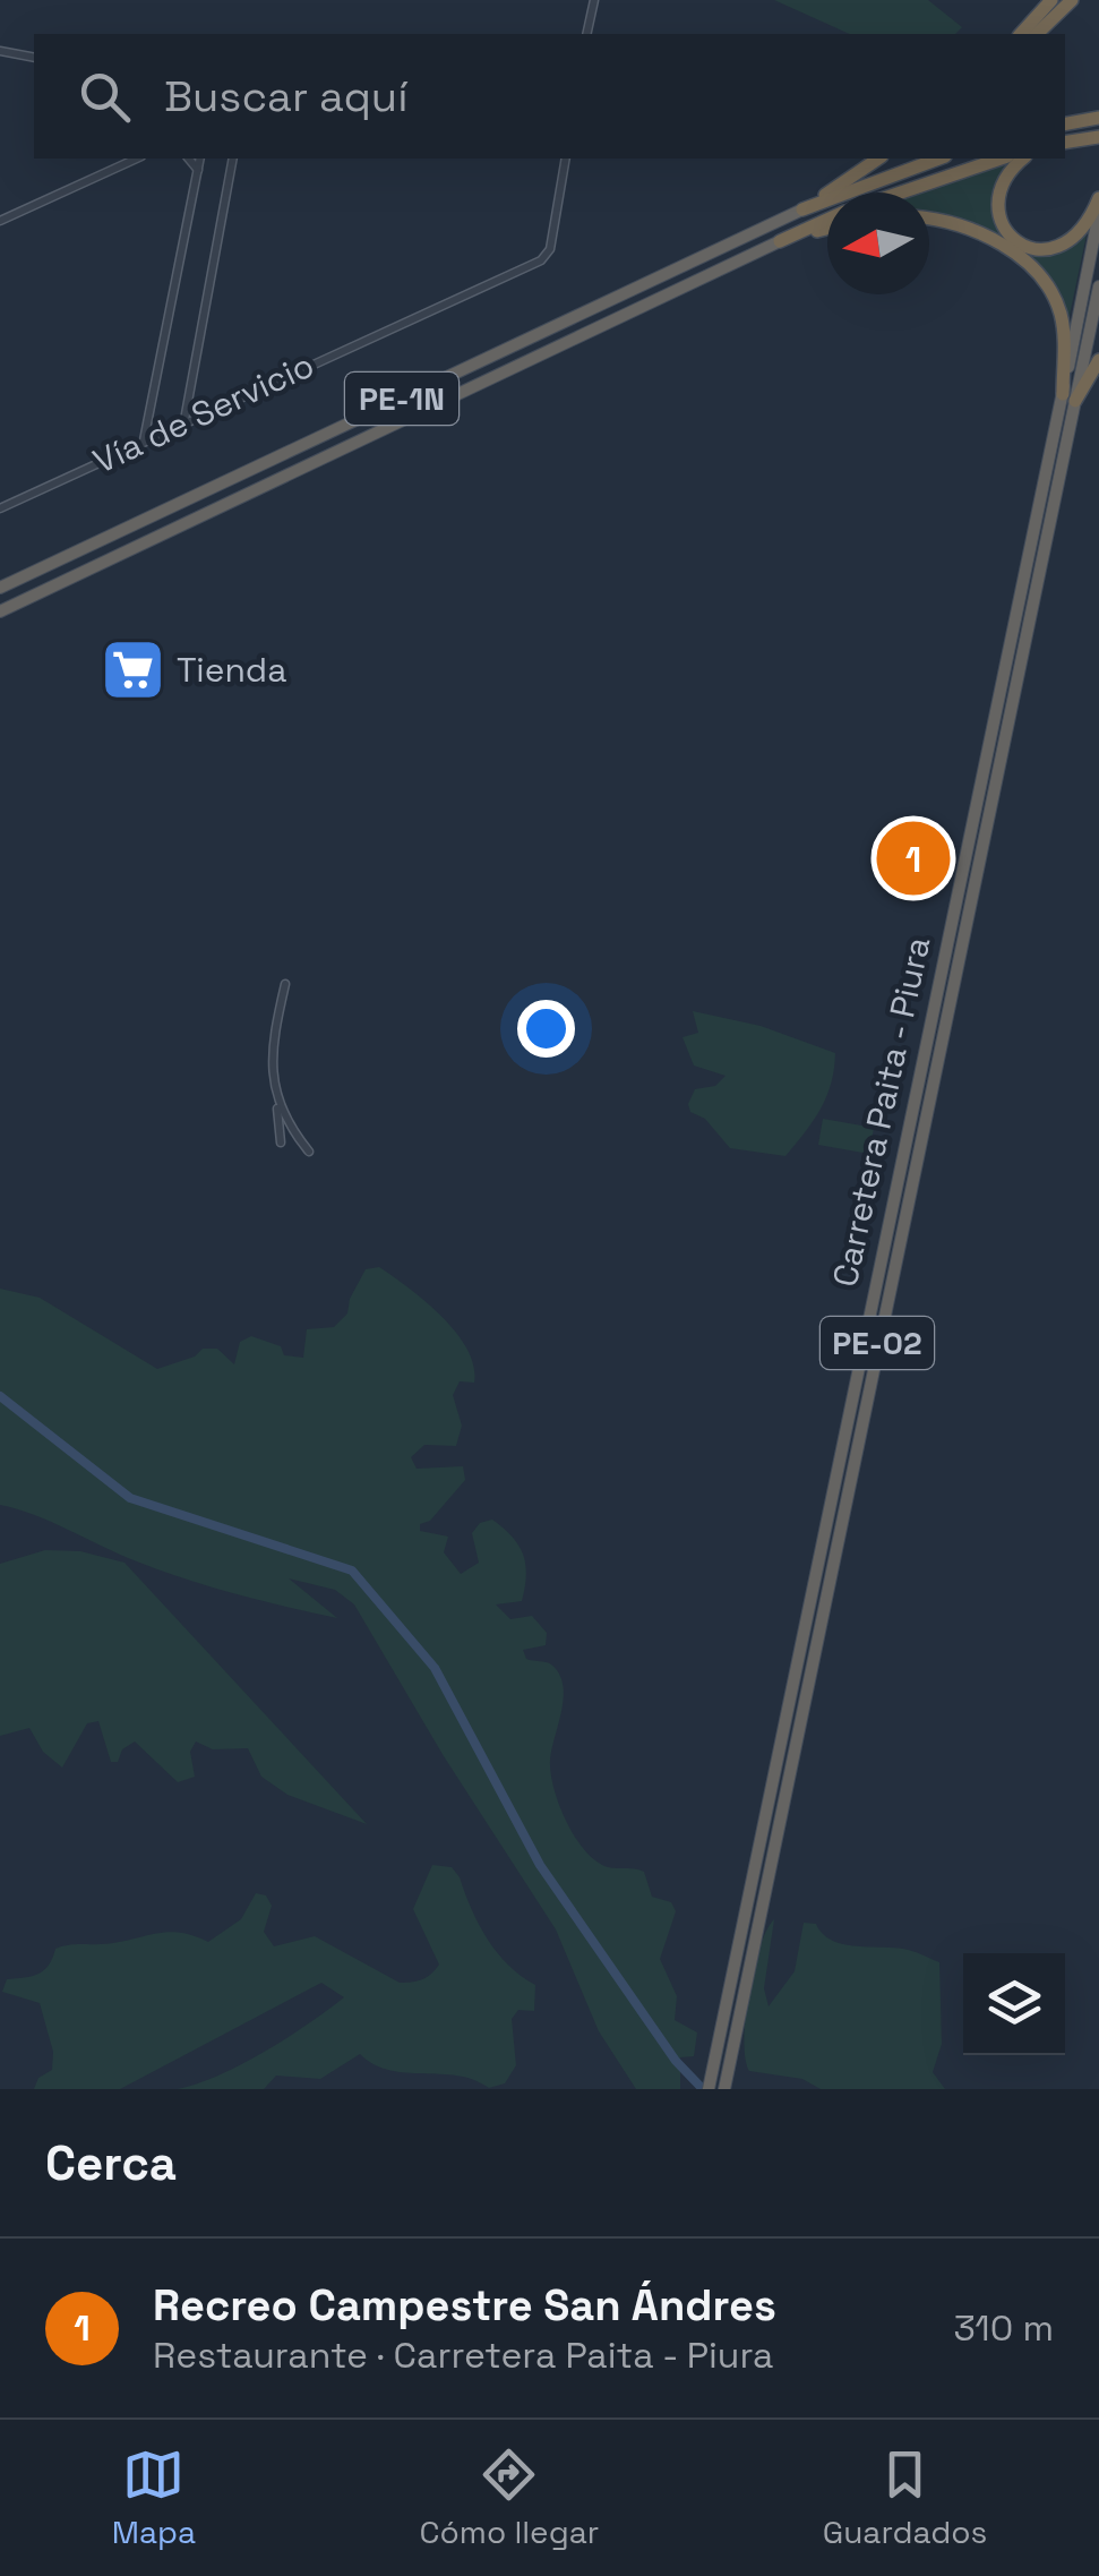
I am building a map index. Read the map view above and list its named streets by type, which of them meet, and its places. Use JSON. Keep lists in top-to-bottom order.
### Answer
{
  "streets": {
    "highway": ["PE-1N", "Carretera Paita - Piura", "PE-02"],
    "street": ["Vía de Servicio"]
  },
  "places": {
    "supermarket": ["Tienda"]
  },
  "north": "left",
  "page": {
    "search": "Buscar aquí",
    "pins": "1",
    "heading": "Cerca",
    "list": [
      {
        "mark": "1",
        "name": "Recreo Campestre San Ándres",
        "note": "Restaurante · Carretera Paita - Piura",
        "value": "310 m"
      }
    ],
    "nav": ["Mapa", "Cómo llegar", "Guardados"]
  }
}
